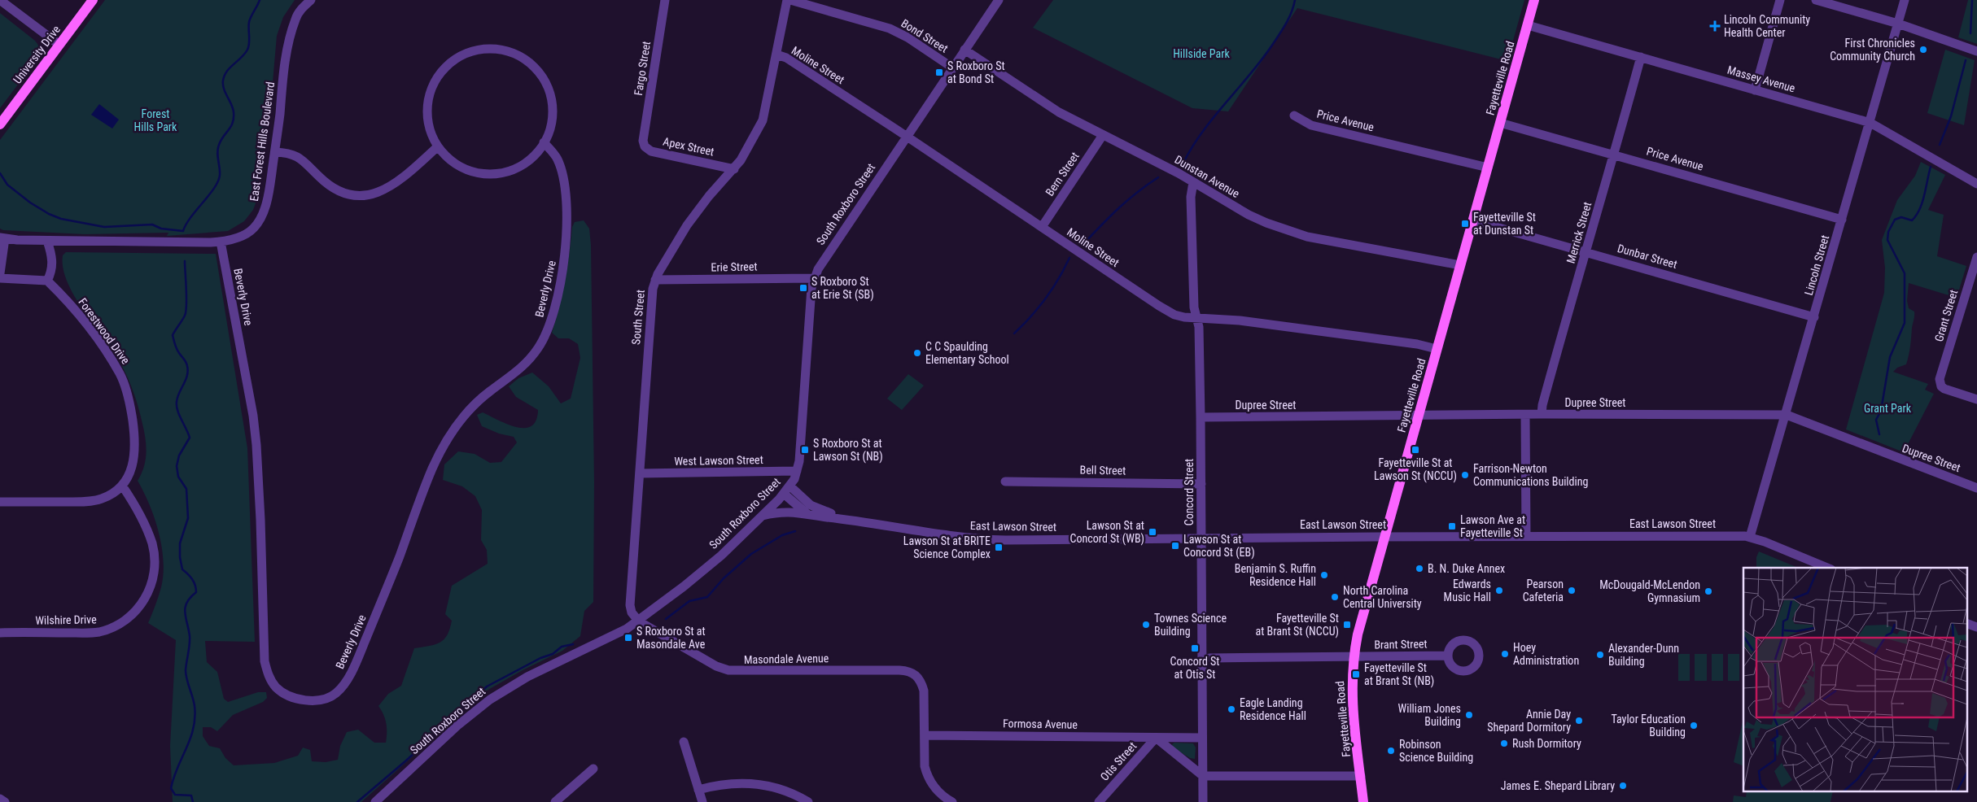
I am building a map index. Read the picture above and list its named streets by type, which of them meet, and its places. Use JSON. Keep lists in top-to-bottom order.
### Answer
{
  "streets": {
    "main road": ["University Drive", "Fayetteville Road"],
    "street": [
      "Bond Street",
      "Moline Street",
      "Fargo Street",
      "Massey Avenue",
      "Price Avenue",
      "East Forest Hills Boulevard",
      "Apex Street",
      "Bern Street",
      "Dunstan Avenue",
      "South Roxboro Street",
      "Merrick Street",
      "Dunbar Street",
      "Lincoln Street",
      "Erie Street",
      "Beverly Drive",
      "Grant Street",
      "South Street",
      "Forestwood Drive",
      "Dupree Street",
      "West Lawson Street",
      "Bell Street",
      "Concord Street",
      "East Lawson Street",
      "Wilshire Drive",
      "Brant Street",
      "Masondale Avenue",
      "Formosa Avenue",
      "Otis Street"
    ]
  },
  "crossings": [
    ["Bond Street", "South Roxboro Street"],
    ["Moline Street", "Fayetteville Road"],
    ["Moline Street", "Bern Street"],
    ["Moline Street", "South Roxboro Street"],
    ["Moline Street", "South Street"],
    ["Moline Street", "Concord Street"],
    ["Fargo Street", "Apex Street"],
    ["Fayetteville Road", "Massey Avenue"],
    ["Fayetteville Road", "Price Avenue"],
    ["Fayetteville Road", "Dunstan Avenue"],
    ["Fayetteville Road", "Dunbar Street"],
    ["Fayetteville Road", "Dupree Street"],
    ["Fayetteville Road", "East Lawson Street"],
    ["Fayetteville Road", "Brant Street"],
    ["Massey Avenue", "Merrick Street"],
    ["Massey Avenue", "Lincoln Street"],
    ["Price Avenue", "Merrick Street"],
    ["Price Avenue", "Lincoln Street"],
    ["East Forest Hills Boulevard", "Beverly Drive"],
    ["Apex Street", "South Street"],
    ["Bern Street", "Dunstan Avenue"],
    ["Dunstan Avenue", "South Roxboro Street"],
    ["Dunstan Avenue", "Concord Street"],
    ["South Roxboro Street", "Erie Street"],
    ["South Roxboro Street", "South Street"],
    ["South Roxboro Street", "West Lawson Street"],
    ["South Roxboro Street", "East Lawson Street"],
    ["South Roxboro Street", "Masondale Avenue"],
    ["Merrick Street", "Dunbar Street"],
    ["Merrick Street", "Dupree Street"],
    ["Dunbar Street", "Lincoln Street"],
    ["Lincoln Street", "Dupree Street"],
    ["Lincoln Street", "East Lawson Street"],
    ["Erie Street", "South Street"],
    ["South Street", "West Lawson Street"],
    ["South Street", "Masondale Avenue"],
    ["Forestwood Drive", "Wilshire Drive"],
    ["Dupree Street", "Concord Street"],
    ["Bell Street", "Concord Street"],
    ["Concord Street", "East Lawson Street"],
    ["Concord Street", "Formosa Avenue"],
    ["Masondale Avenue", "Formosa Avenue"],
    ["Formosa Avenue", "Otis Street"]
  ],
  "parks": ["Hillside Park", "Forest Hills Park", "Grant Park"],
  "places": {
    "health": ["Lincoln Community Health Center"],
    "other": [
      "First Chronicles Community Church",
      "C C Spaulding Elementary School",
      "Farrison-Newton Communications Building",
      "B. N. Duke Annex",
      "Benjamin S. Ruffin Residence Hall",
      "Edwards Music Hall",
      "Pearson Cafeteria",
      "McDougald-McLendon Gymnasium",
      "North Carolina Central University",
      "Townes Science Building",
      "Hoey Administration",
      "Alexander-Dunn Building",
      "Eagle Landing Residence Hall",
      "William Jones Building",
      "Annie Day Shepard Dormitory",
      "Taylor Education Building",
      "Rush Dormitory",
      "Robinson Science Building",
      "James E. Shepard Library"
    ],
    "transit": [
      "S Roxboro St at Bond St",
      "Fayetteville St at Dunstan St",
      "S Roxboro St at Erie St (SB)",
      "S Roxboro St at Lawson St (NB)",
      "Fayetteville St at Lawson St (NCCU)",
      "Lawson Ave at Fayetteville St",
      "Lawson St at Concord St (WB)",
      "Lawson St at Concord St (EB)",
      "Lawson St at BRITE Science Complex",
      "Fayetteville St at Brant St (NCCU)",
      "S Roxboro St at Masondale Ave",
      "Concord St at Otis St",
      "Fayetteville St at Brant St (NB)"
    ]
  }
}
